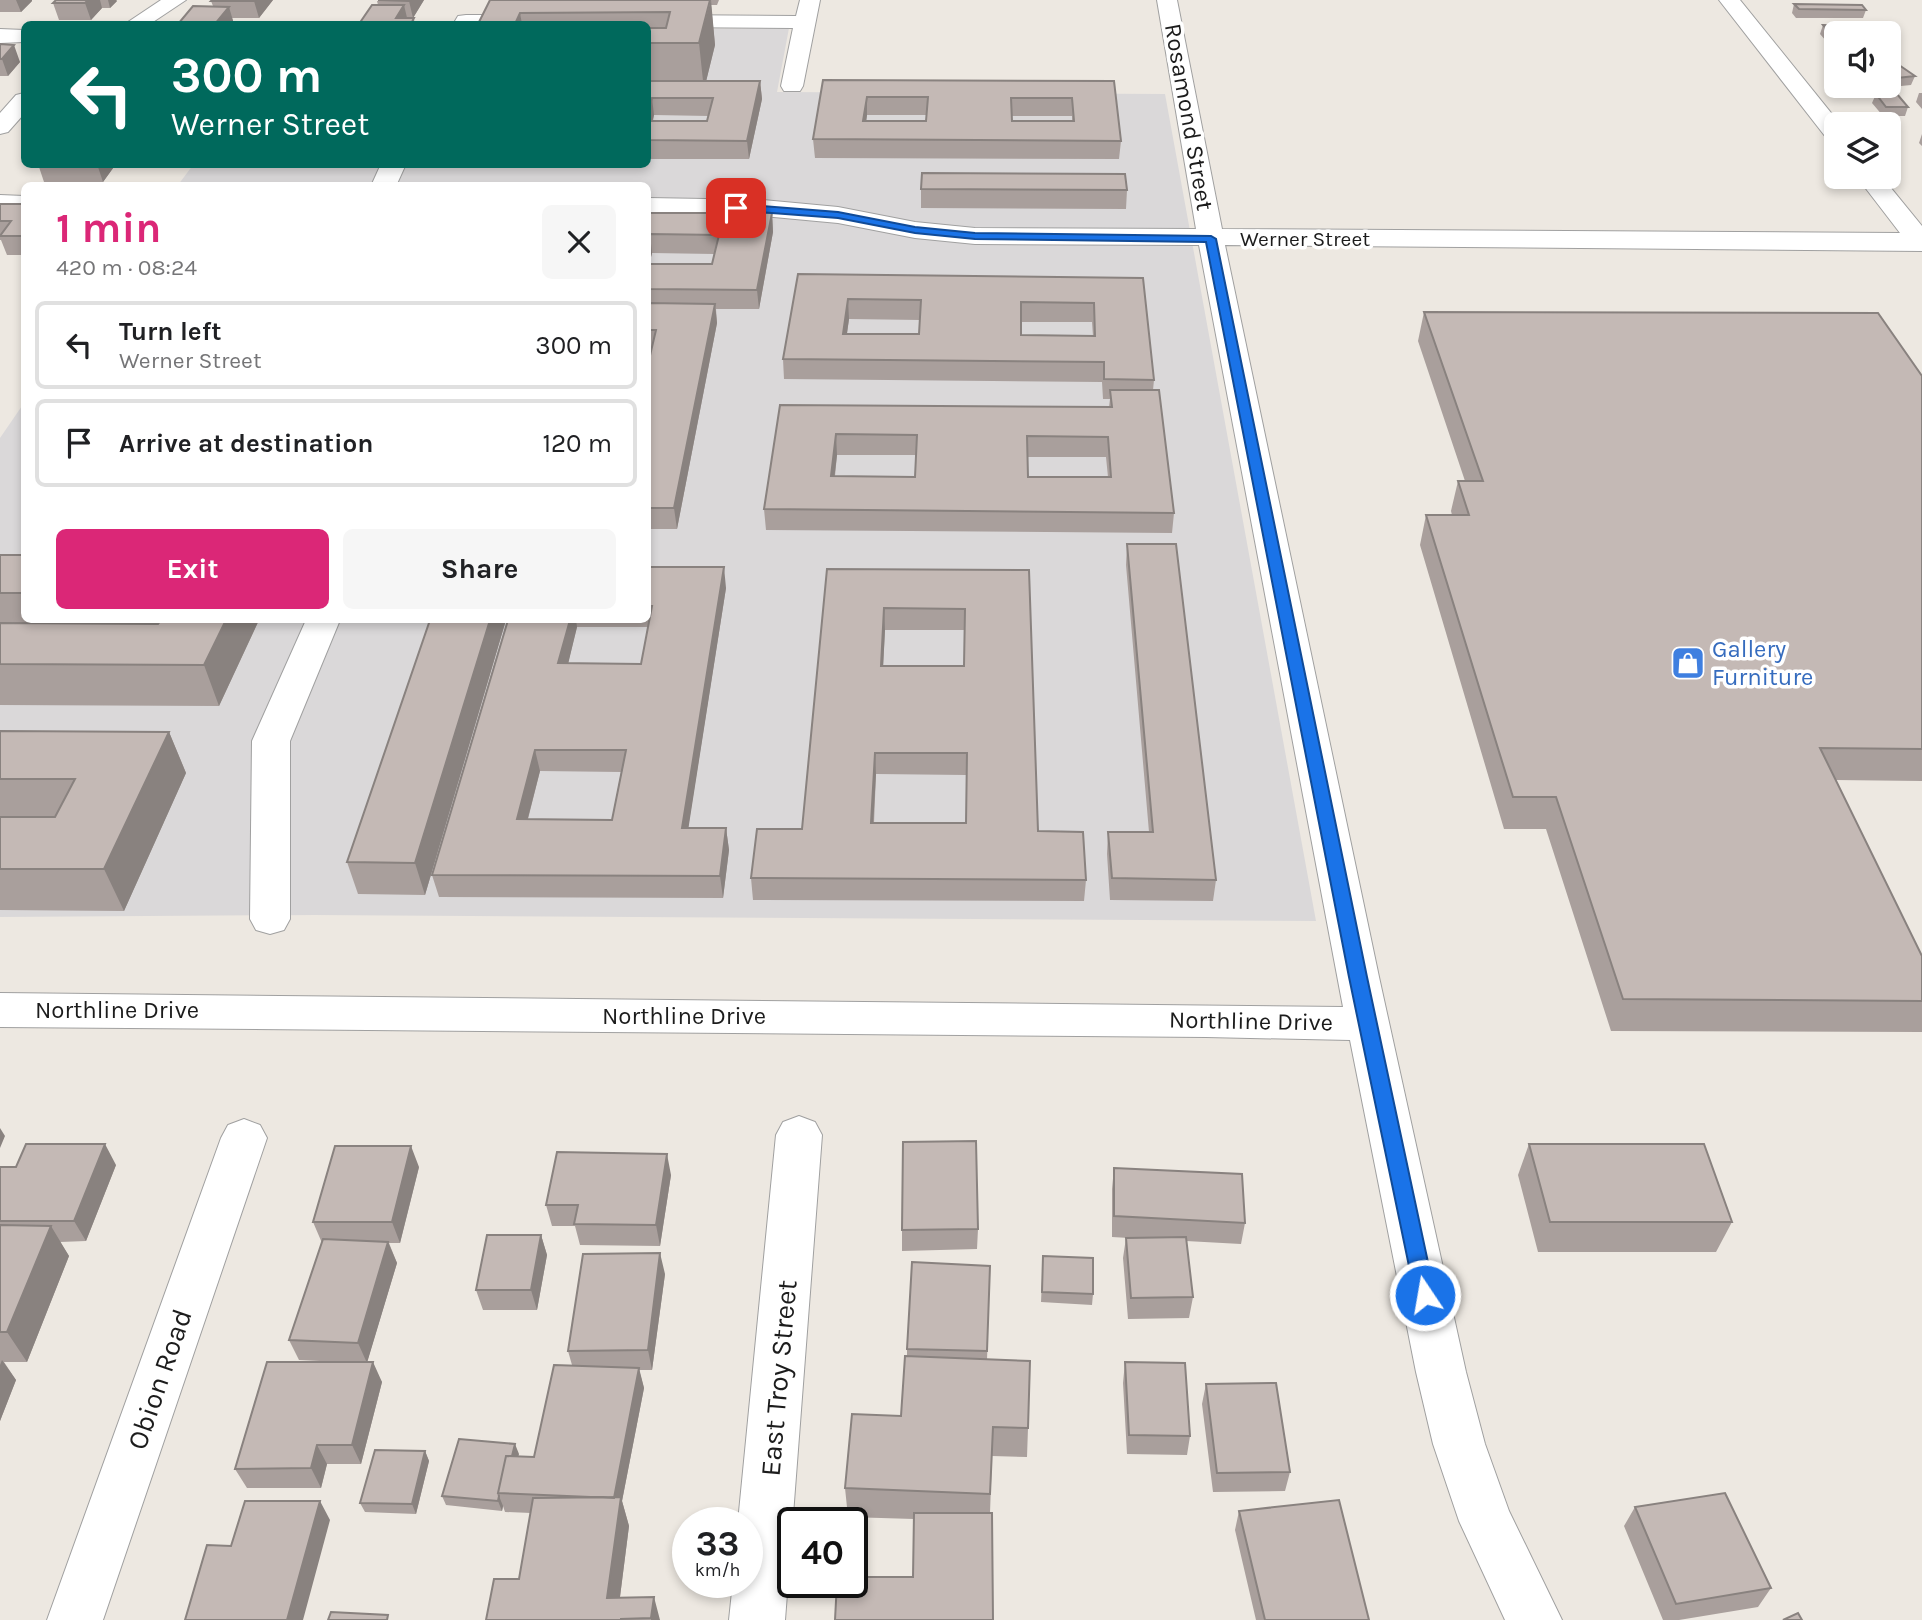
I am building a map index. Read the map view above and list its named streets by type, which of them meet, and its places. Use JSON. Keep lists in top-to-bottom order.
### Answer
{
  "streets": {
    "street": [
      "Rosamond Street",
      "Werner Street",
      "Northline Drive",
      "East Troy Street",
      "Obion Road"
    ]
  },
  "crossings": [
    ["Rosamond Street", "Werner Street"],
    ["Rosamond Street", "Northline Drive"]
  ],
  "places": {
    "shop": ["Gallery Furniture"]
  },
  "page": {
    "turn": ["300 m", "Werner Street"],
    "heading": ["1 min", "420 m · 08:24"],
    "list": [
      {
        "name": "Turn left",
        "note": "Werner Street",
        "value": "300 m"
      },
      {
        "name": "Arrive at destination",
        "value": "120 m"
      }
    ],
    "buttons": ["Exit", "Share"],
    "speed": "33 km/h",
    "limit": "40"
  }
}
